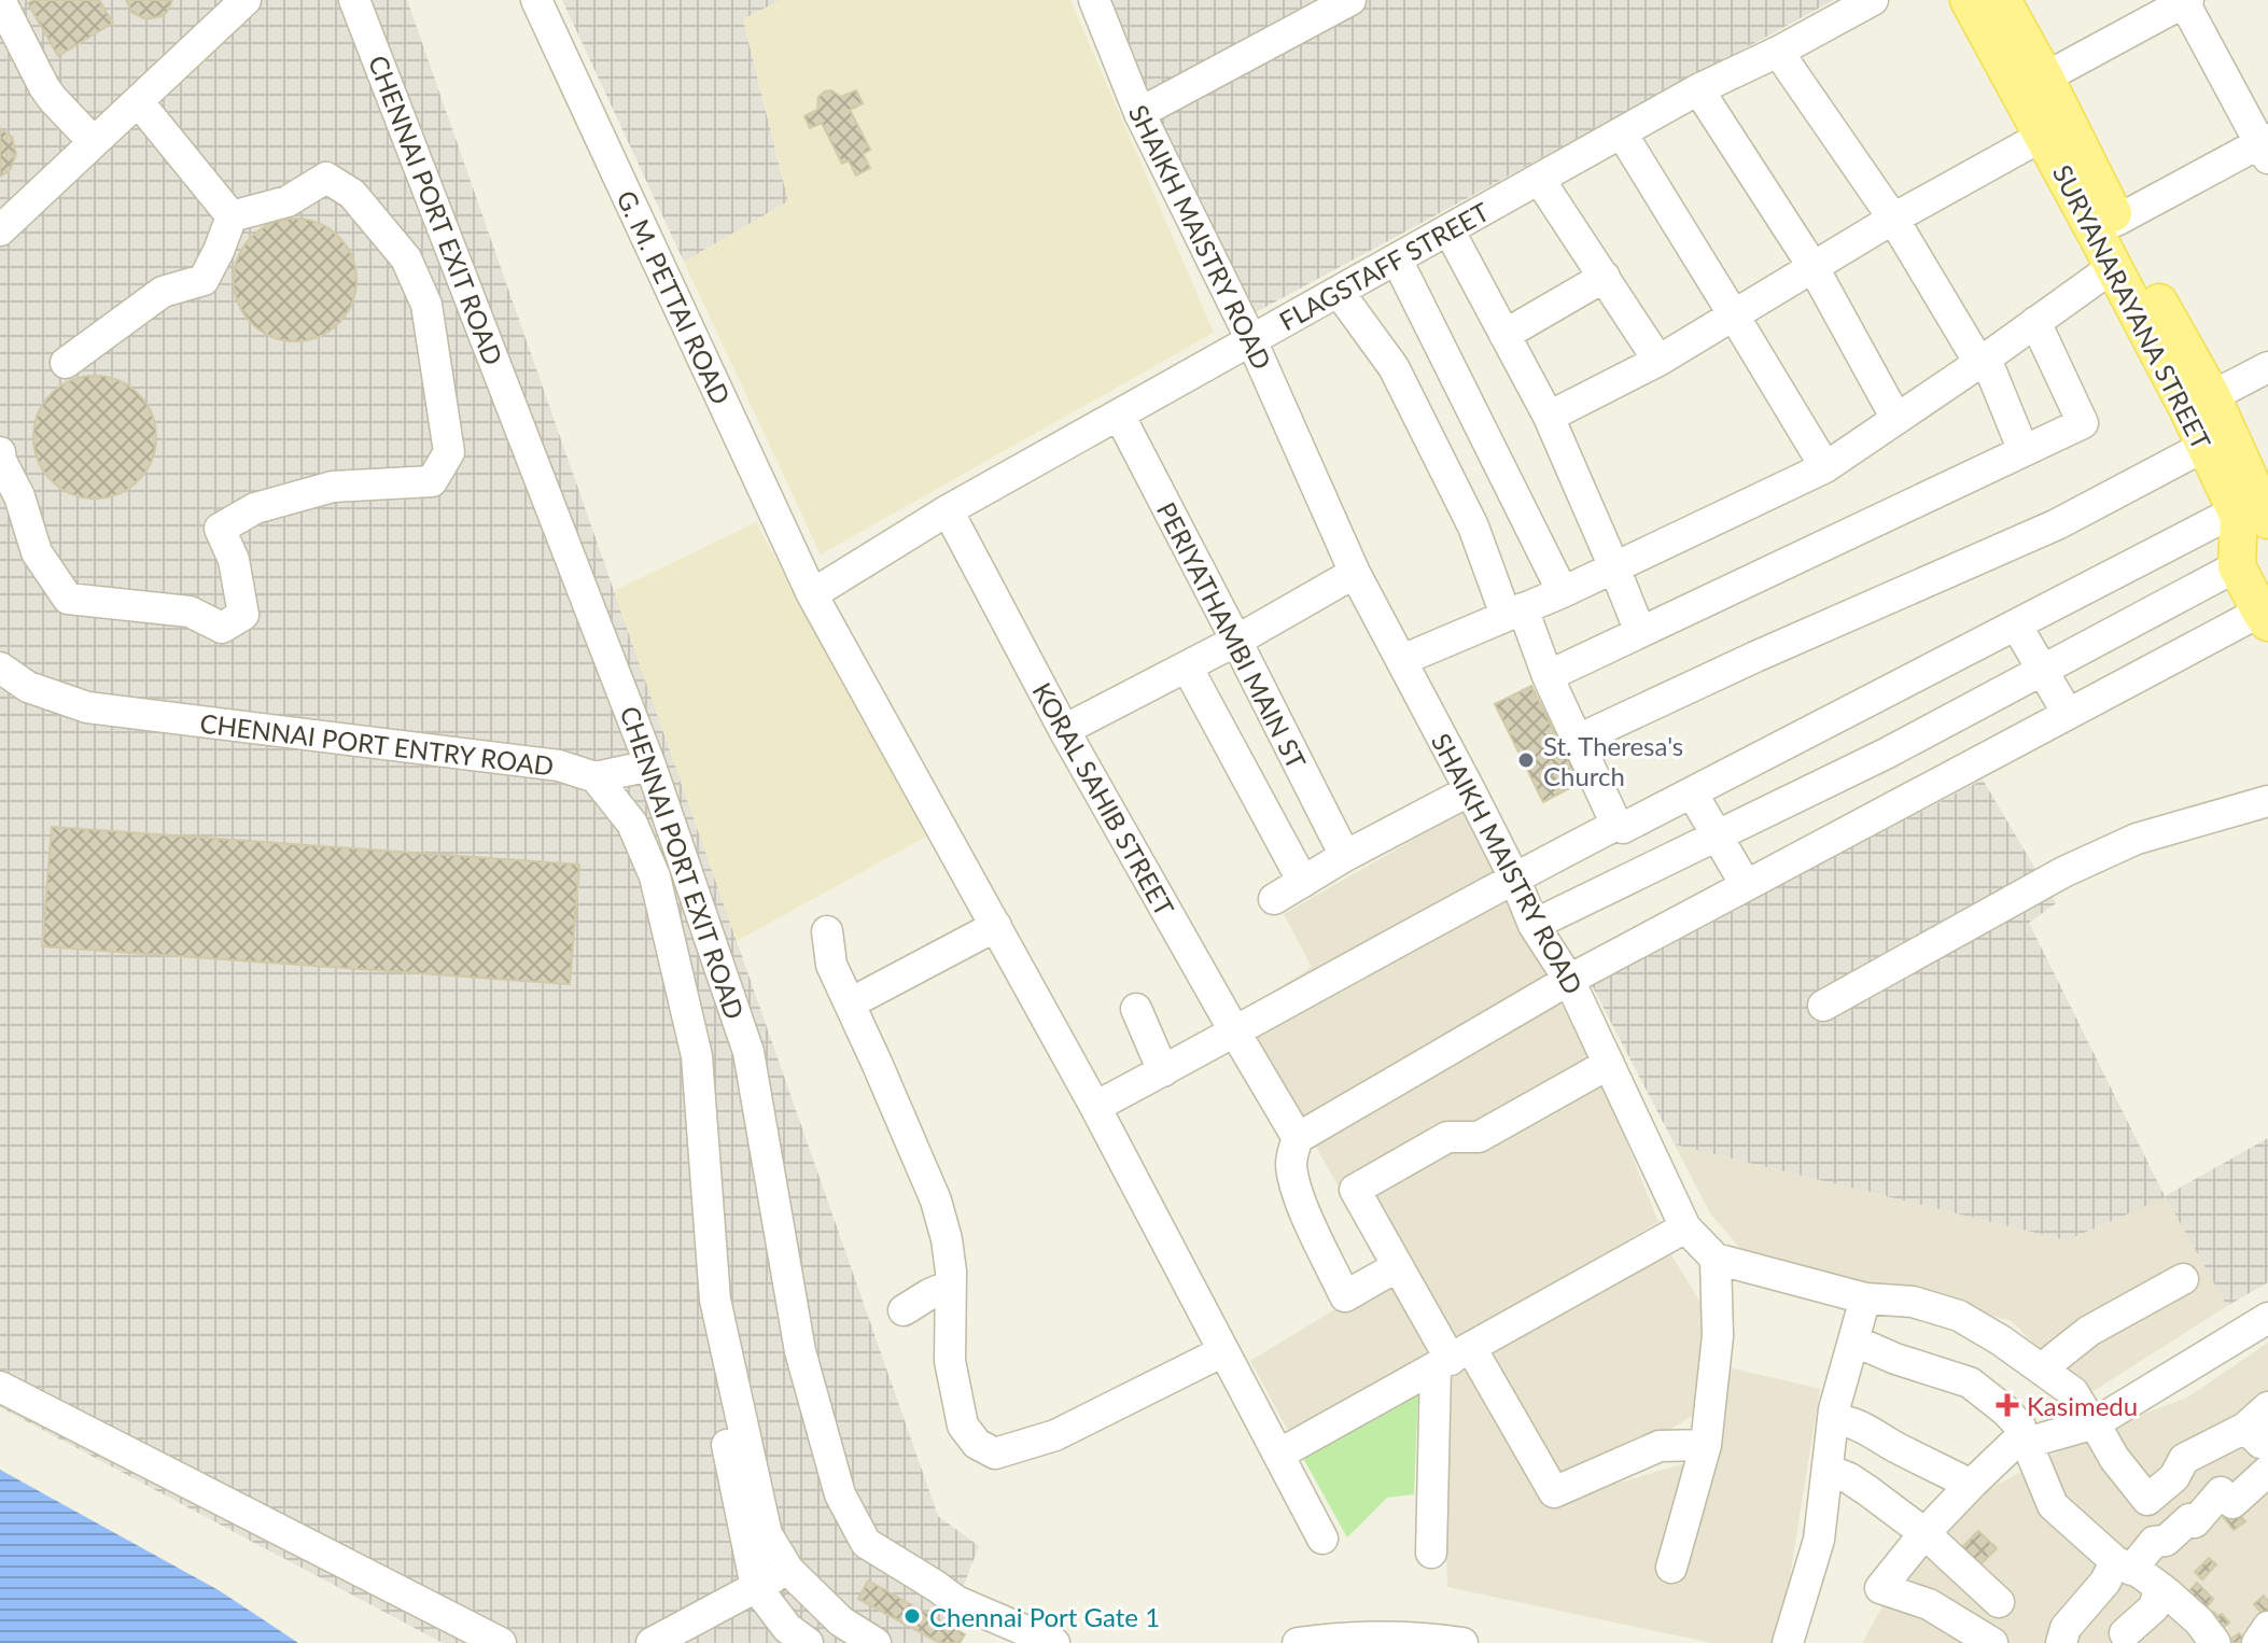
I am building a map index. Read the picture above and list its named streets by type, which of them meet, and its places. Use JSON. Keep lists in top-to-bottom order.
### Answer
{
  "streets": {
    "main road": ["SURYANARAYANA STREET"],
    "street": [
      "CHENNAI PORT EXIT ROAD",
      "SHAIKH MAISTRY ROAD",
      "FLAGSTAFF STREET",
      "G. M. PETTAI ROAD",
      "PERIYATHAMBI MAIN ST",
      "CHENNAI PORT ENTRY ROAD",
      "KORAL SAHIB STREET"
    ]
  },
  "crossings": [
    ["SHAIKH MAISTRY ROAD", "FLAGSTAFF STREET"],
    ["FLAGSTAFF STREET", "G. M. PETTAI ROAD"],
    ["FLAGSTAFF STREET", "PERIYATHAMBI MAIN ST"],
    ["FLAGSTAFF STREET", "KORAL SAHIB STREET"]
  ],
  "places": {
    "other": ["St. Theresa's Church", "Chennai Port Gate 1"],
    "health": ["Kasimedu"]
  }
}
